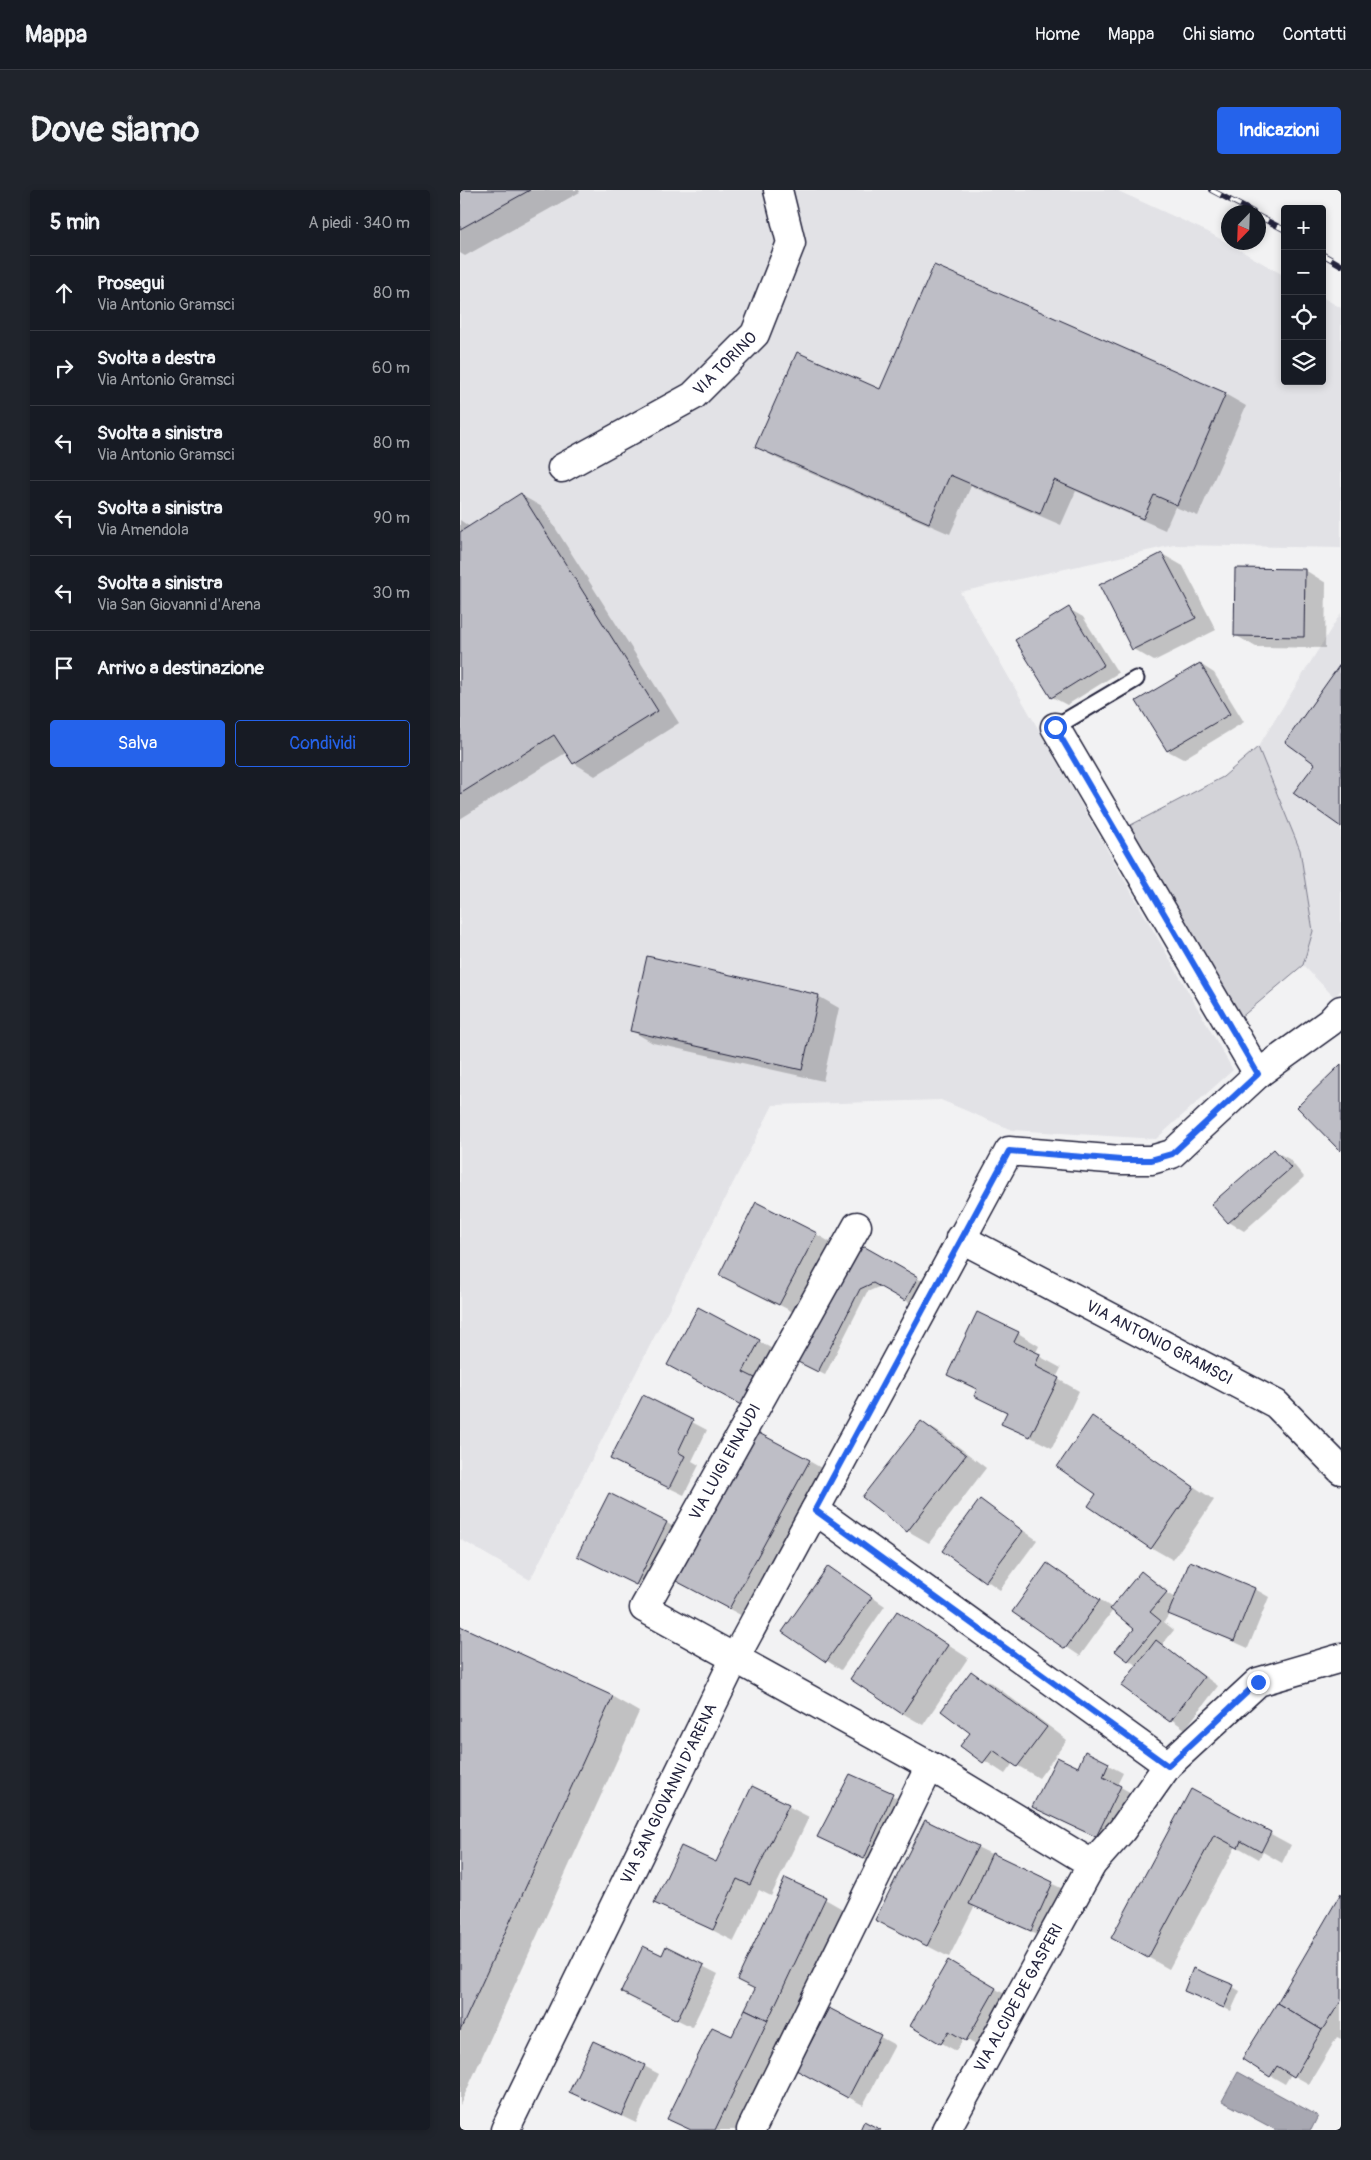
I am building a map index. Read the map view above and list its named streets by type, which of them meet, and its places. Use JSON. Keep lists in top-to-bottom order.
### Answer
{
  "streets": {
    "street": [
      "VIA TORINO",
      "VIA ANTONIO GRAMSCI",
      "VIA LUIGI EINAUDI",
      "VIA SAN GIOVANNI D'ARENA",
      "VIA ALCIDE DE GASPERI"
    ]
  },
  "crossings": [
    ["VIA LUIGI EINAUDI", "VIA SAN GIOVANNI D'ARENA"]
  ],
  "north": "bottom left",
  "page": {
    "header": "Mappa",
    "nav": [
      "Home",
      "Mappa",
      "Chi siamo",
      "Contatti"
    ],
    "buttons": [
      "Indicazioni",
      ["Salva", "Condividi"]
    ],
    "title": "Dove siamo",
    "heading": ["5 min", "A piedi · 340 m"],
    "map_buttons": ["+", "−"],
    "list": [
      ["Prosegui", "Via Antonio Gramsci", "80 m"],
      ["Svolta a destra", "Via Antonio Gramsci", "60 m"],
      ["Svolta a sinistra", "Via Antonio Gramsci", "80 m"],
      ["Svolta a sinistra", "Via Amendola", "90 m"],
      ["Svolta a sinistra", "Via San Giovanni d'Arena", "30 m"],
      "Arrivo a destinazione"
    ]
  }
}
